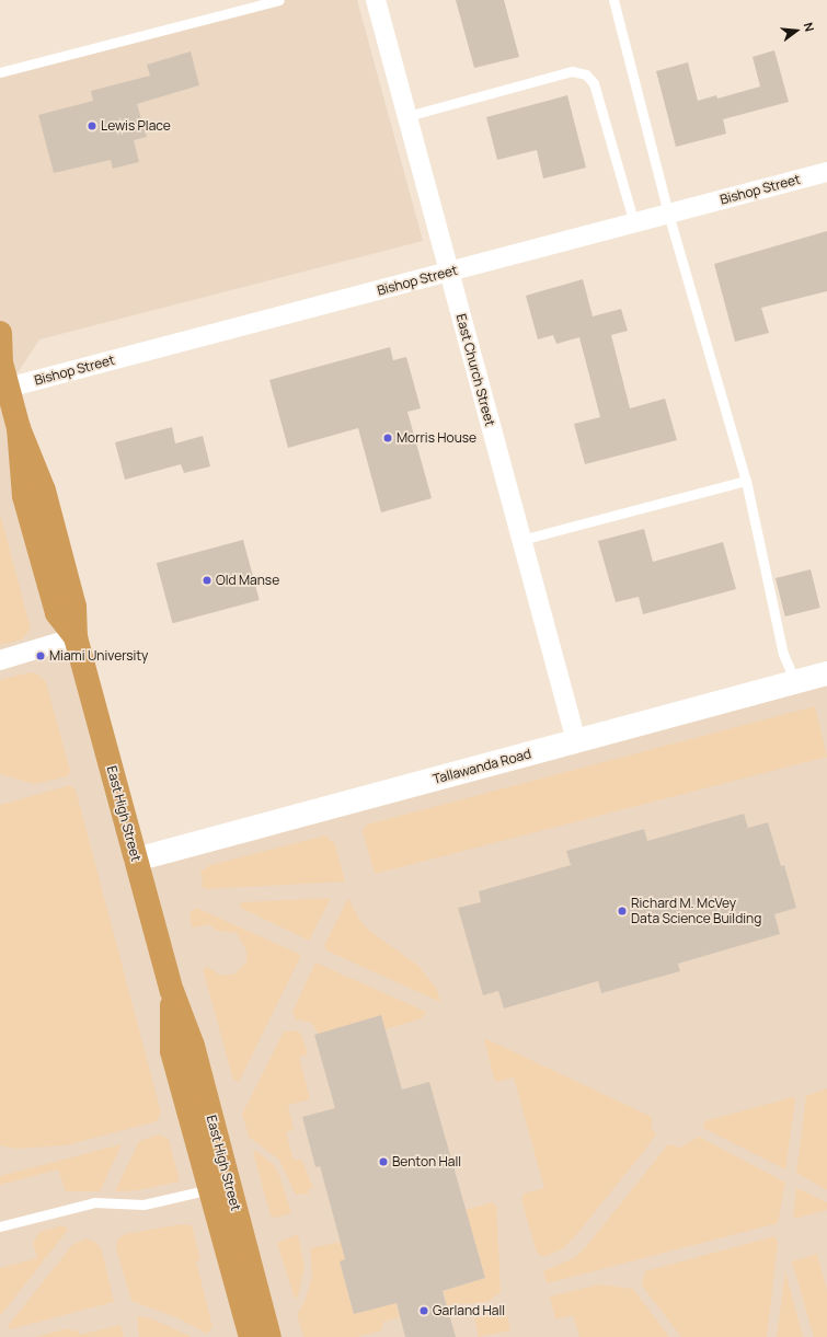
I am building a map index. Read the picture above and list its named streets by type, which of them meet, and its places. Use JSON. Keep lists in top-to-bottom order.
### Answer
{
  "streets": {
    "highway": ["East High Street"],
    "street": ["Bishop Street", "East Church Street", "Tallawanda Road"]
  },
  "crossings": [
    ["Bishop Street", "East Church Street"],
    ["Bishop Street", "East High Street"],
    ["East Church Street", "Tallawanda Road"],
    ["Tallawanda Road", "East High Street"]
  ],
  "places": [
    "Lewis Place",
    "Morris House",
    "Old Manse",
    "Miami University",
    "Richard M. McVey Data Science Building",
    "Benton Hall",
    "Garland Hall"
  ],
  "north": "right"
}
